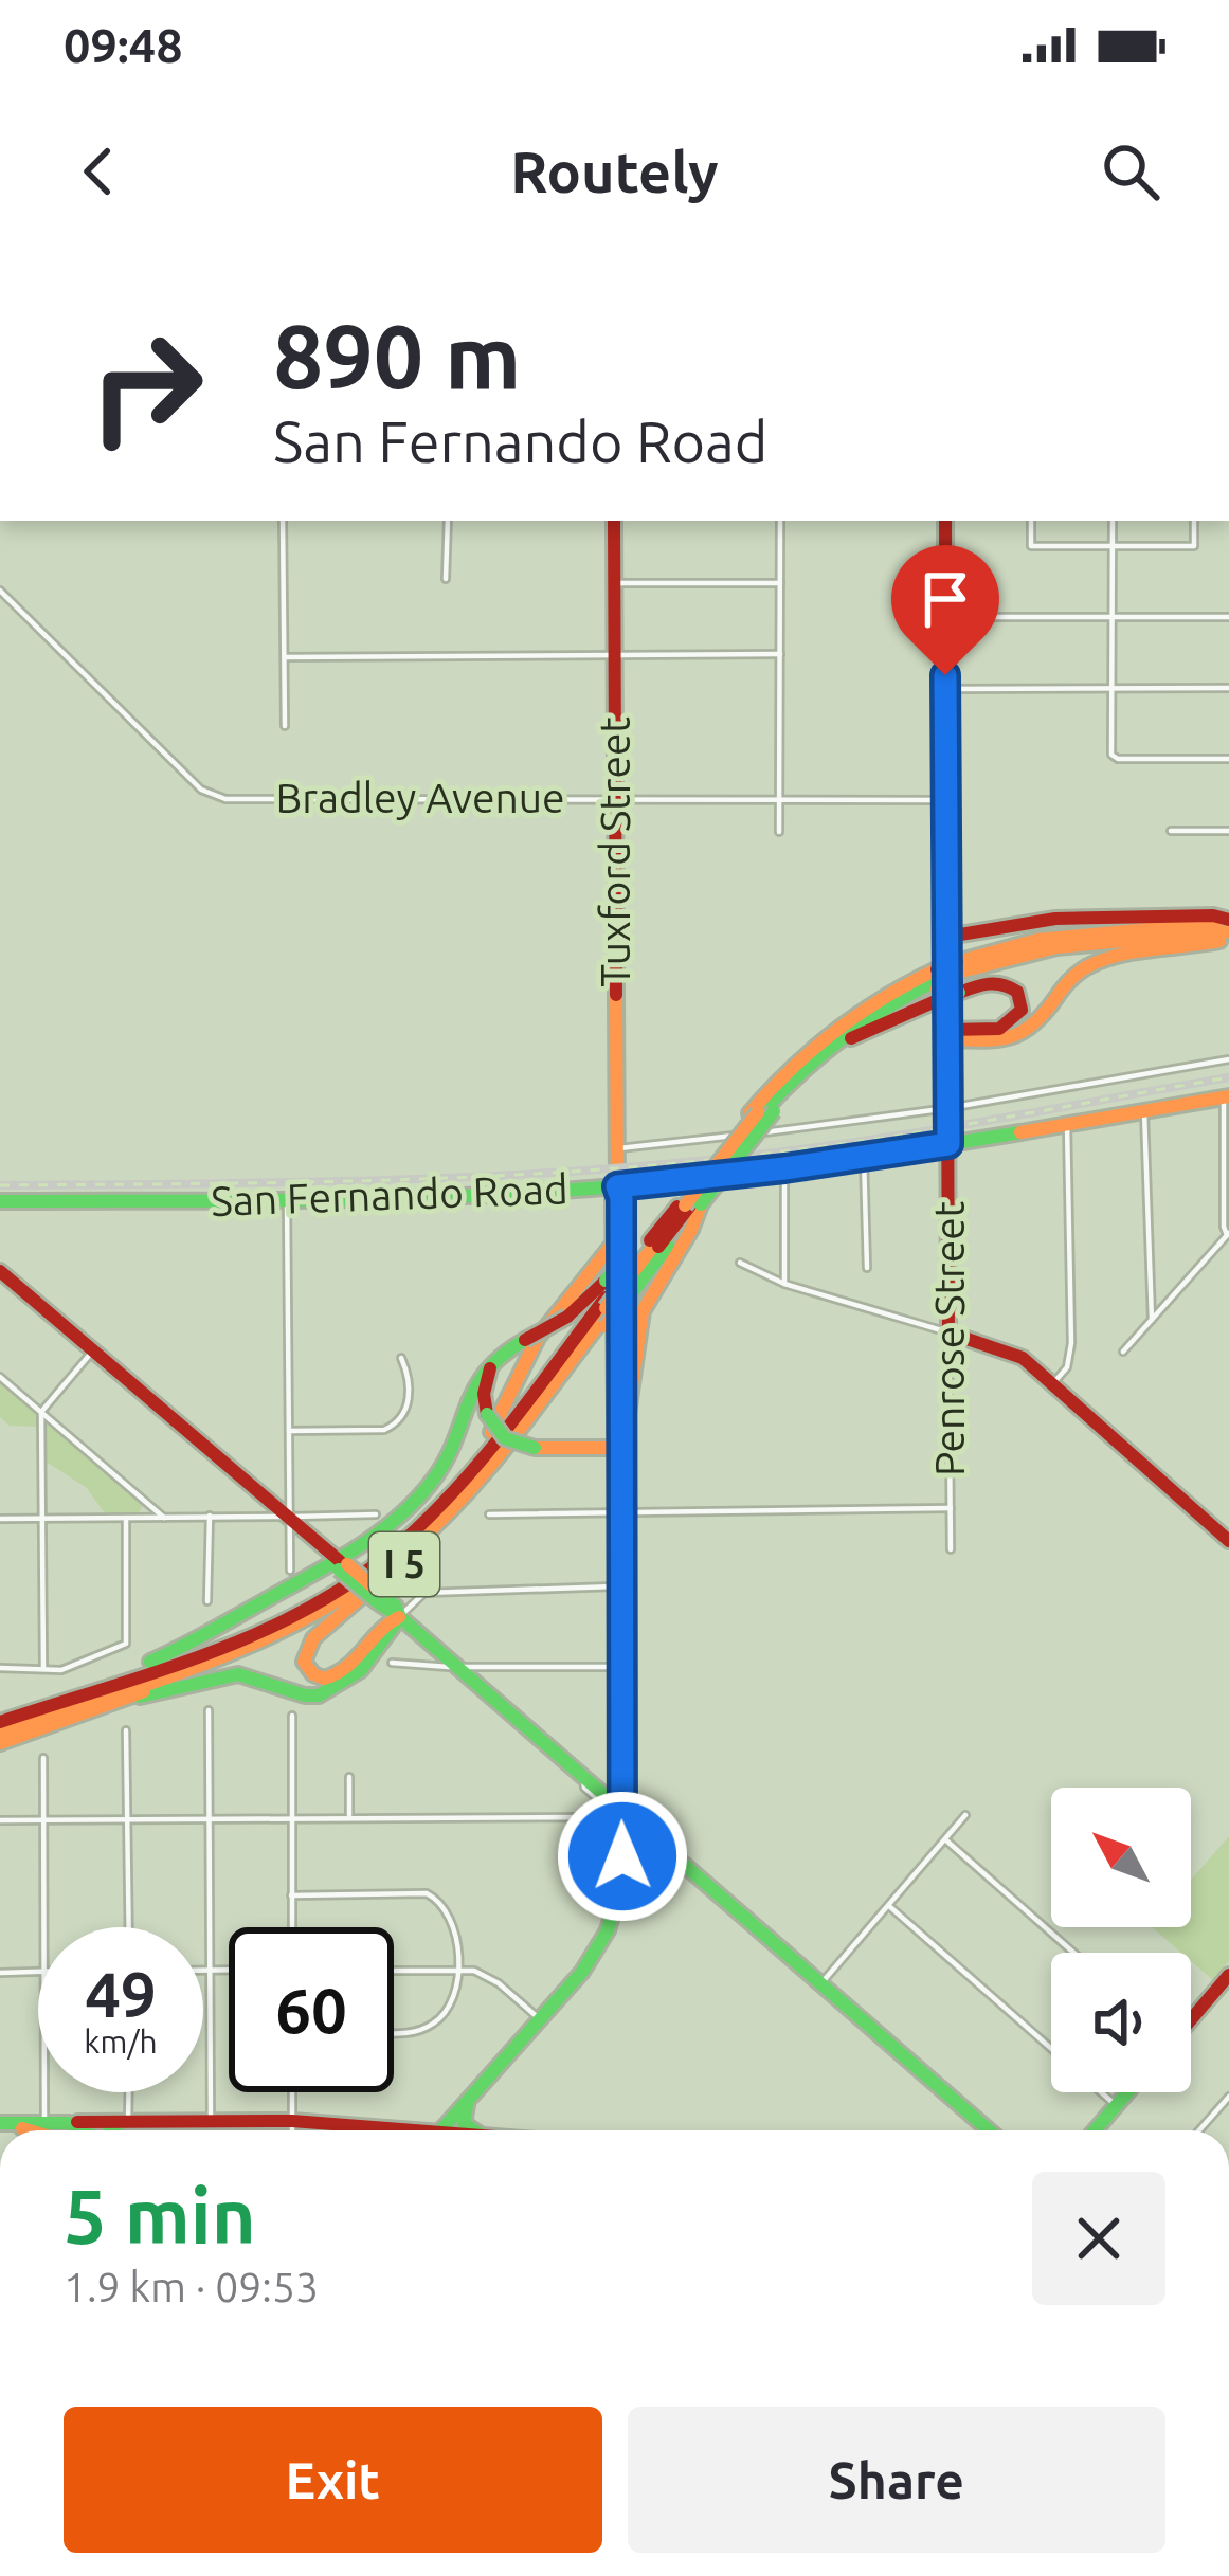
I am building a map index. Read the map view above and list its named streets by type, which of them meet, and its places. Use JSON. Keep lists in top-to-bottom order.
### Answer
{
  "streets": {
    "main road": [
      "Tuxford Street",
      "San Fernando Road",
      "Penrose Street",
      "I 5"
    ],
    "street": ["Bradley Avenue"]
  },
  "crossings": [
    ["Bradley Avenue", "Tuxford Street"],
    ["Bradley Avenue", "Penrose Street"],
    ["Tuxford Street", "San Fernando Road"],
    ["San Fernando Road", "Penrose Street"]
  ],
  "north": "top left",
  "page": {
    "status": "09:48",
    "header": "Routely",
    "turn": ["890 m", "San Fernando Road"],
    "speed": "49 km/h",
    "limit": "60",
    "heading": ["5 min", "1.9 km · 09:53"],
    "buttons": ["Exit", "Share"]
  }
}
